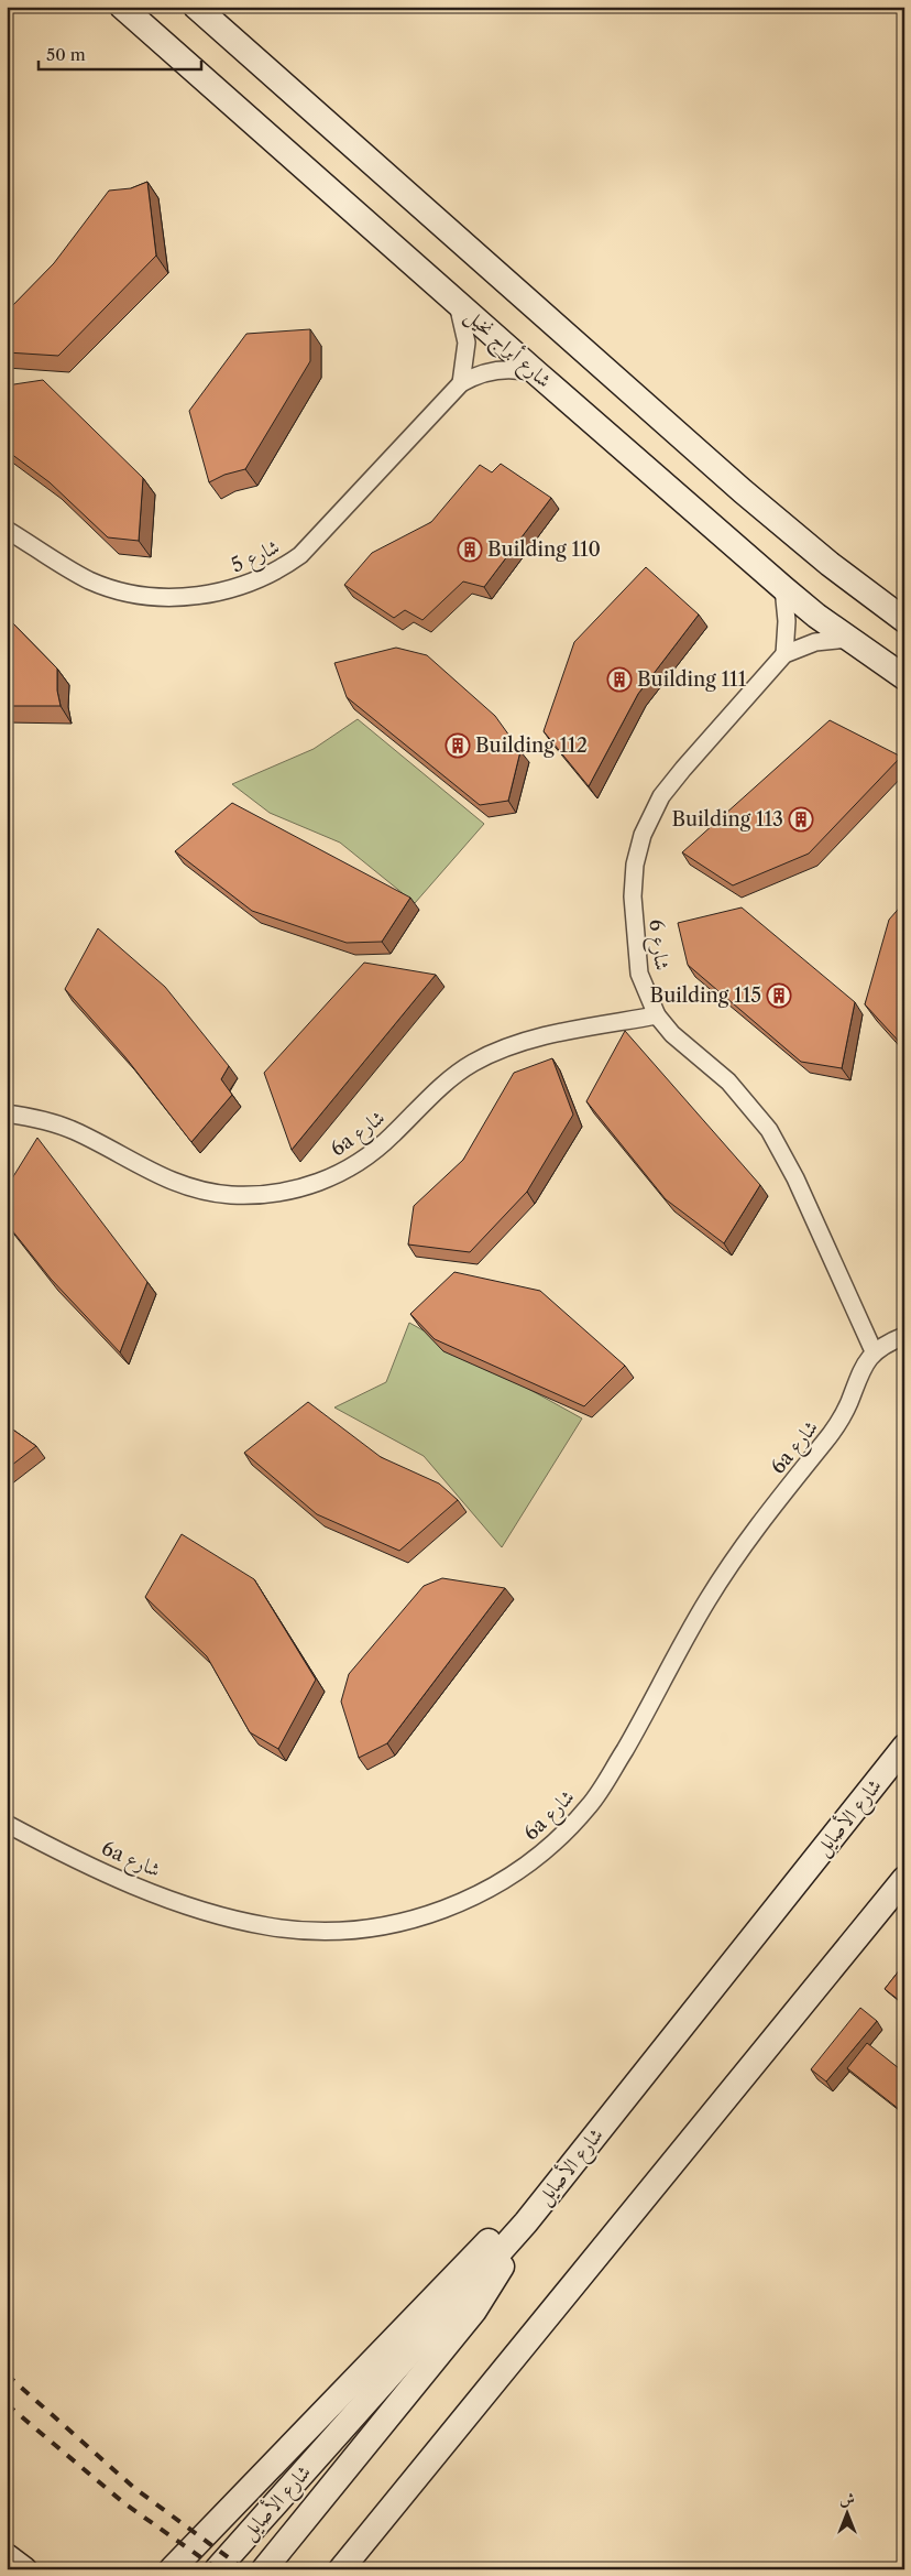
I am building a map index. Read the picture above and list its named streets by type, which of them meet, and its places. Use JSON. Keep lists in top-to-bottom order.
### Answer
{
  "streets": {
    "main road": ["شارع أبراج نخيل", "شارع الأصايل"],
    "street": ["شارع 5", "شارع 6", "6a شارع"]
  },
  "crossings": [
    ["شارع أبراج نخيل", "شارع 5"],
    ["شارع أبراج نخيل", "شارع 6"],
    ["شارع 6", "6a شارع"]
  ],
  "places": {
    "building": [
      "Building 110",
      "Building 111",
      "Building 112",
      "Building 113",
      "Building 115"
    ]
  },
  "scale_bar": "50 m",
  "north": "top"
}
